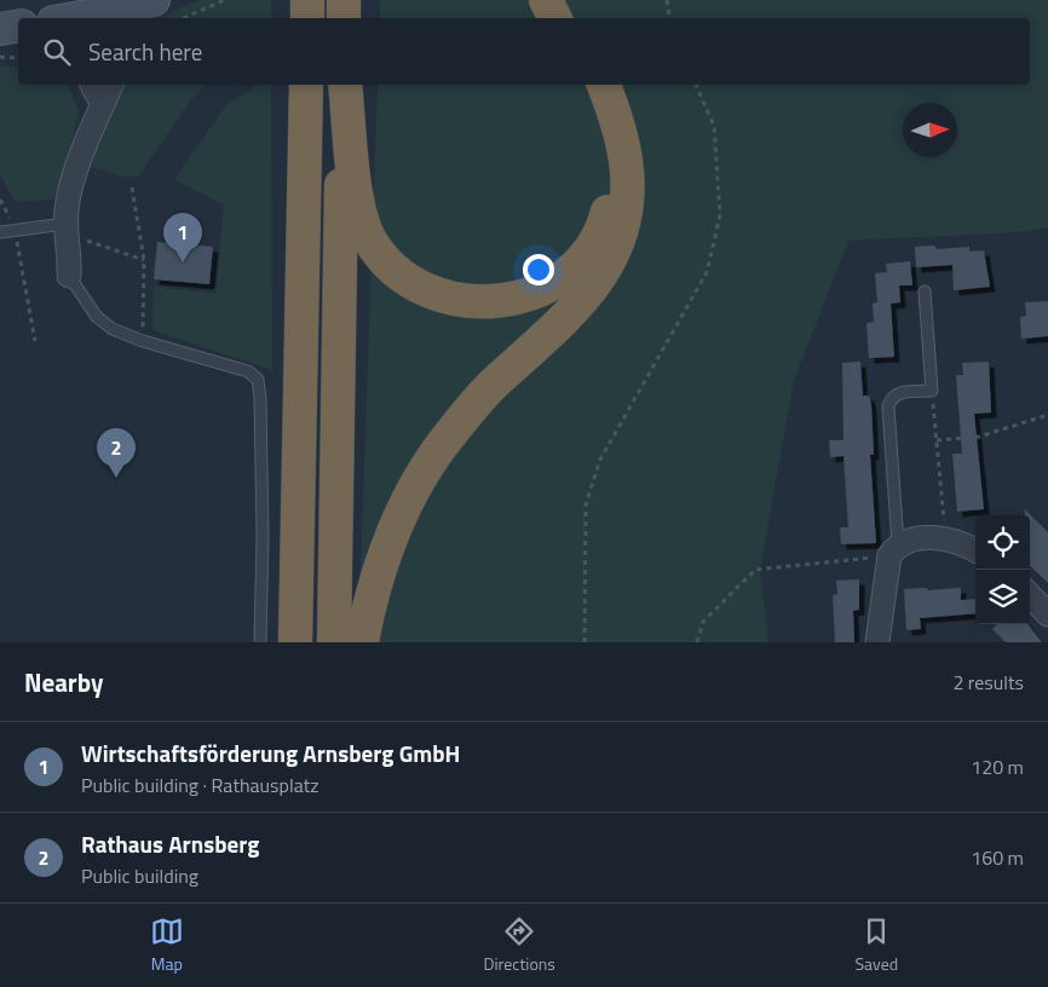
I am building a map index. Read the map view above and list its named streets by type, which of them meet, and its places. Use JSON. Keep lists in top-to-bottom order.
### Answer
{
  "north": "right",
  "page": {
    "search": "Search here",
    "pins": ["1", "2"],
    "heading": ["Nearby", "2 results"],
    "list": [
      {
        "mark": "1",
        "name": "Wirtschaftsförderung Arnsberg GmbH",
        "note": "Public building · Rathausplatz",
        "value": "120 m"
      },
      {
        "mark": "2",
        "name": "Rathaus Arnsberg",
        "note": "Public building",
        "value": "160 m"
      }
    ],
    "nav": ["Map", "Directions", "Saved"]
  }
}
